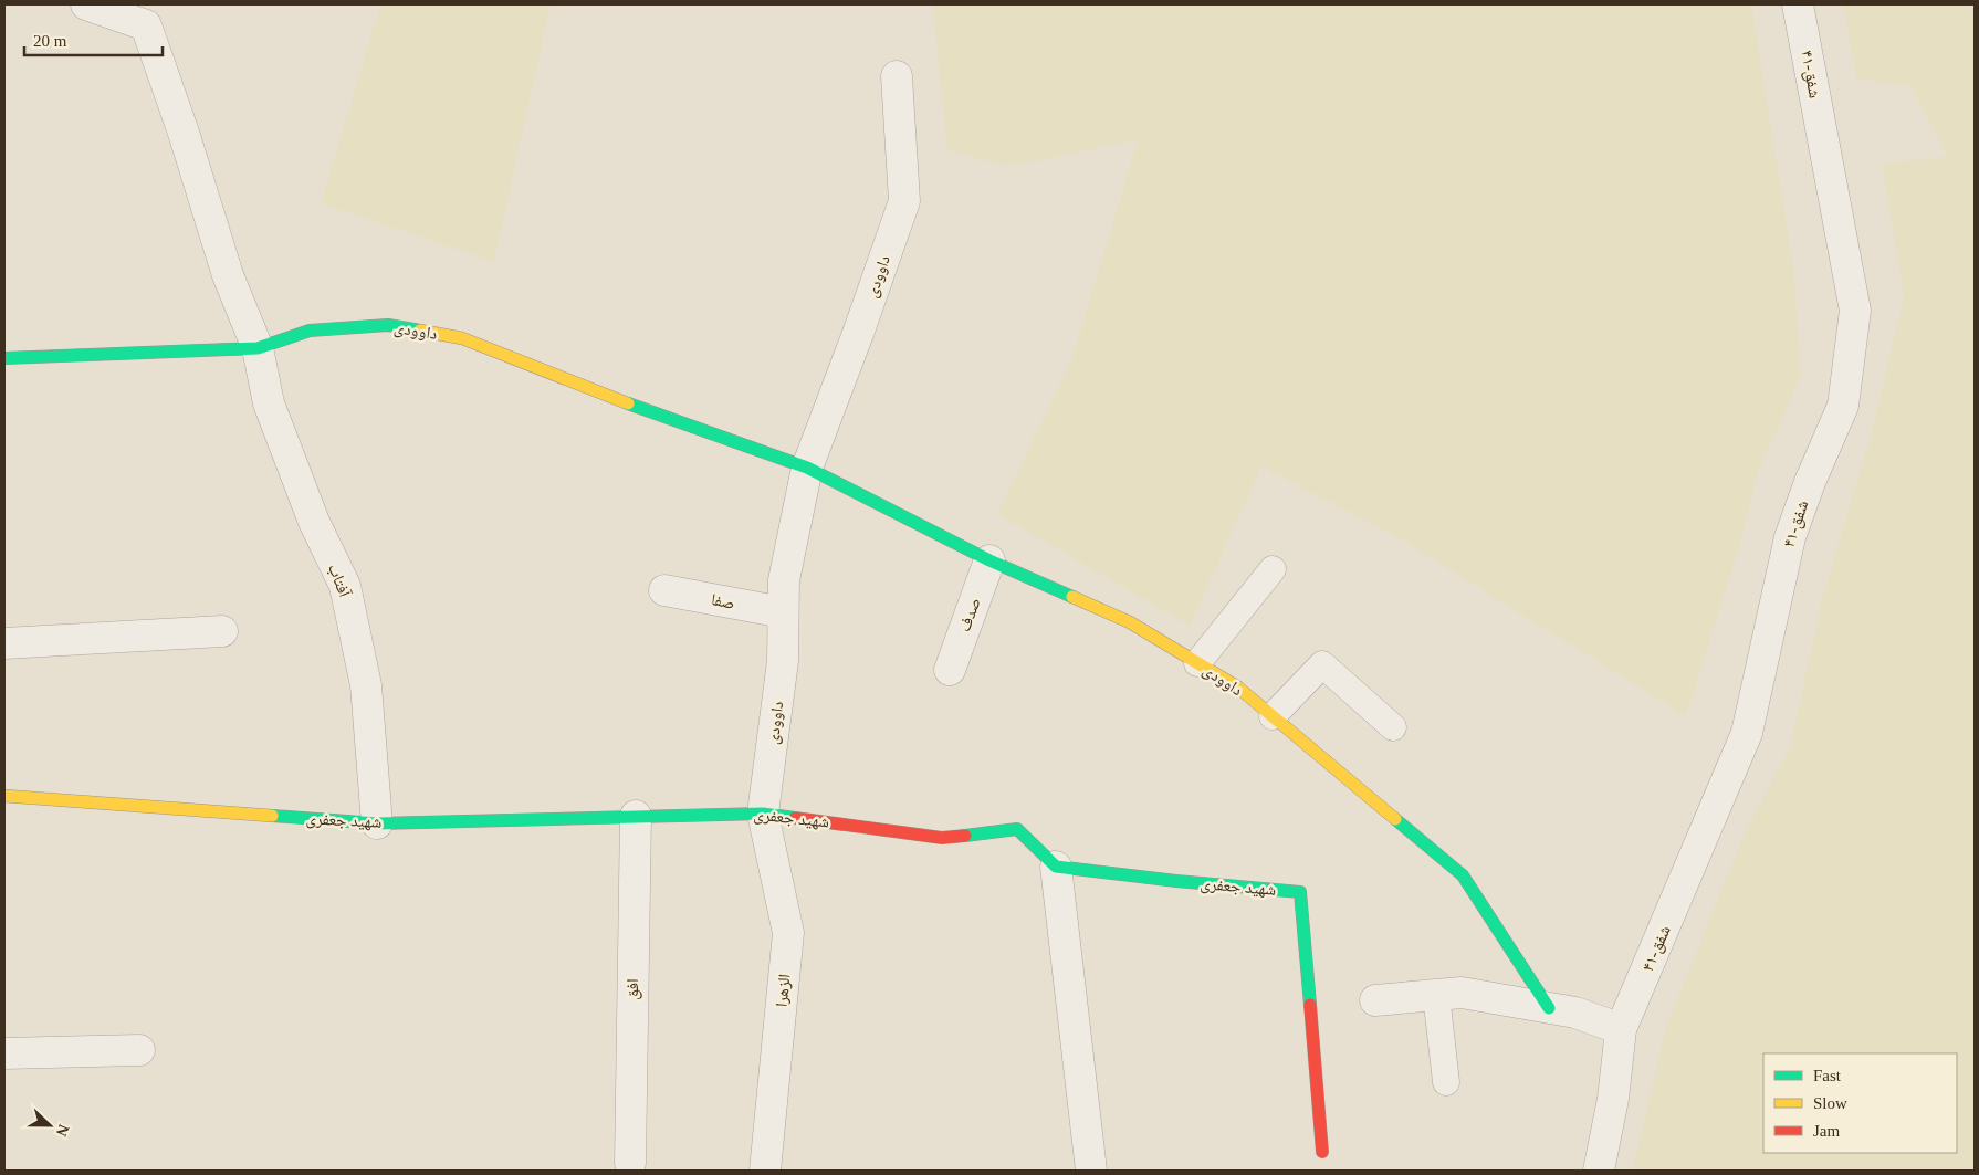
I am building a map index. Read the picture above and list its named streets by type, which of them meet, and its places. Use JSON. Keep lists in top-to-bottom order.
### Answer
{
  "streets": {
    "street": [
      "شفق-۴۱",
      "داوودی",
      "آفتاب",
      "صفا",
      "صدف",
      "شهید جعفری",
      "افق",
      "الزهرا"
    ]
  },
  "crossings": [
    ["داوودی", "آفتاب"],
    ["داوودی", "صفا"],
    ["داوودی", "صدف"],
    ["داوودی", "شهید جعفری"],
    ["داوودی", "الزهرا"],
    ["آفتاب", "شهید جعفری"],
    ["شهید جعفری", "افق"],
    ["شهید جعفری", "الزهرا"]
  ],
  "legend": ["Fast", "Slow", "Jam"],
  "scale_bar": "20 m",
  "north": "right"
}
